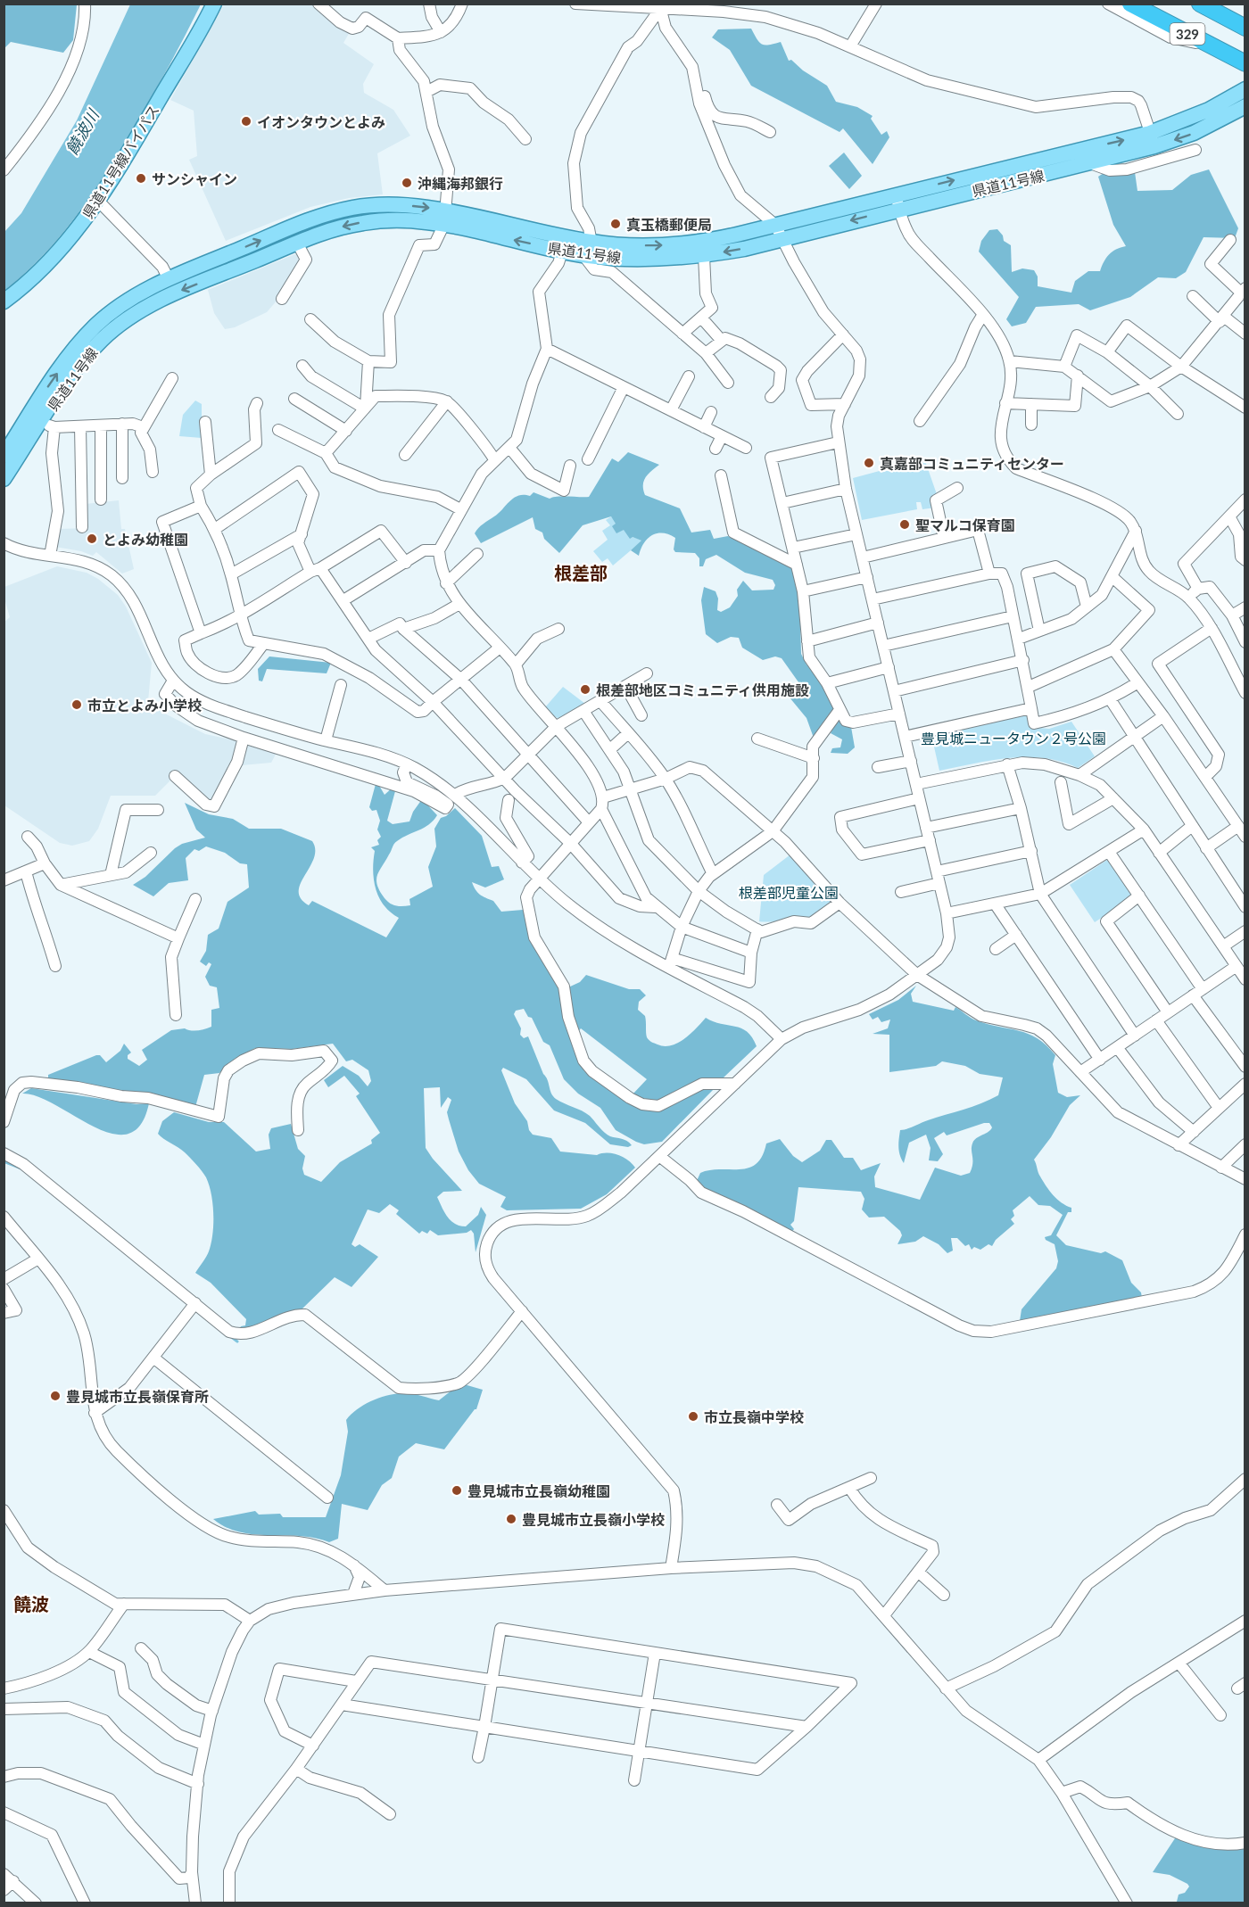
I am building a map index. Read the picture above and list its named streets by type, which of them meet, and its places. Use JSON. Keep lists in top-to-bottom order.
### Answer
{
  "streets": {
    "highway": ["329"],
    "main road": ["県道11号線バイパス", "県道11号線"]
  },
  "districts": ["根差部", "饒波"],
  "water": ["饒波川"],
  "parks": ["豊見城ニュータウン２号公園", "根差部児童公園"],
  "places": [
    "イオンタウンとよみ",
    "サンシャイン",
    "沖縄海邦銀行",
    "真玉橋郵便局",
    "真嘉部コミュニティセンター",
    "聖マルコ保育園",
    "とよみ幼稚園",
    "根差部地区コミュニティ供用施設",
    "市立とよみ小学校",
    "豊見城市立長嶺保育所",
    "市立長嶺中学校",
    "豊見城市立長嶺幼稚園",
    "豊見城市立長嶺小学校"
  ]
}
